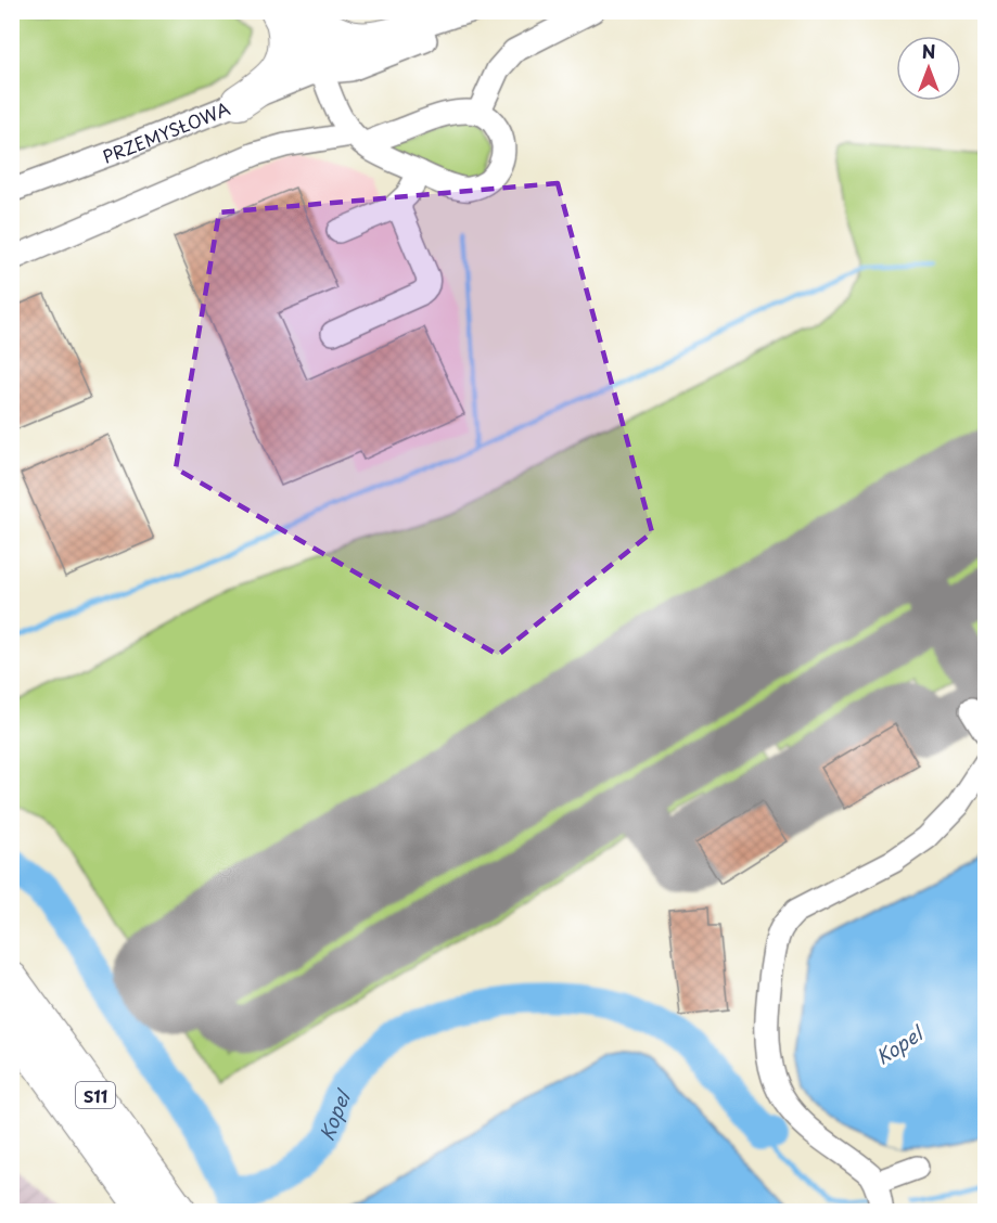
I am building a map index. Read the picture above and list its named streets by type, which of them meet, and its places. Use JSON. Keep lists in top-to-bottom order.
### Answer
{
  "streets": {
    "highway": ["S11"],
    "street": ["PRZEMYSŁOWA"]
  },
  "water": ["Kopel"],
  "north": "top"
}
